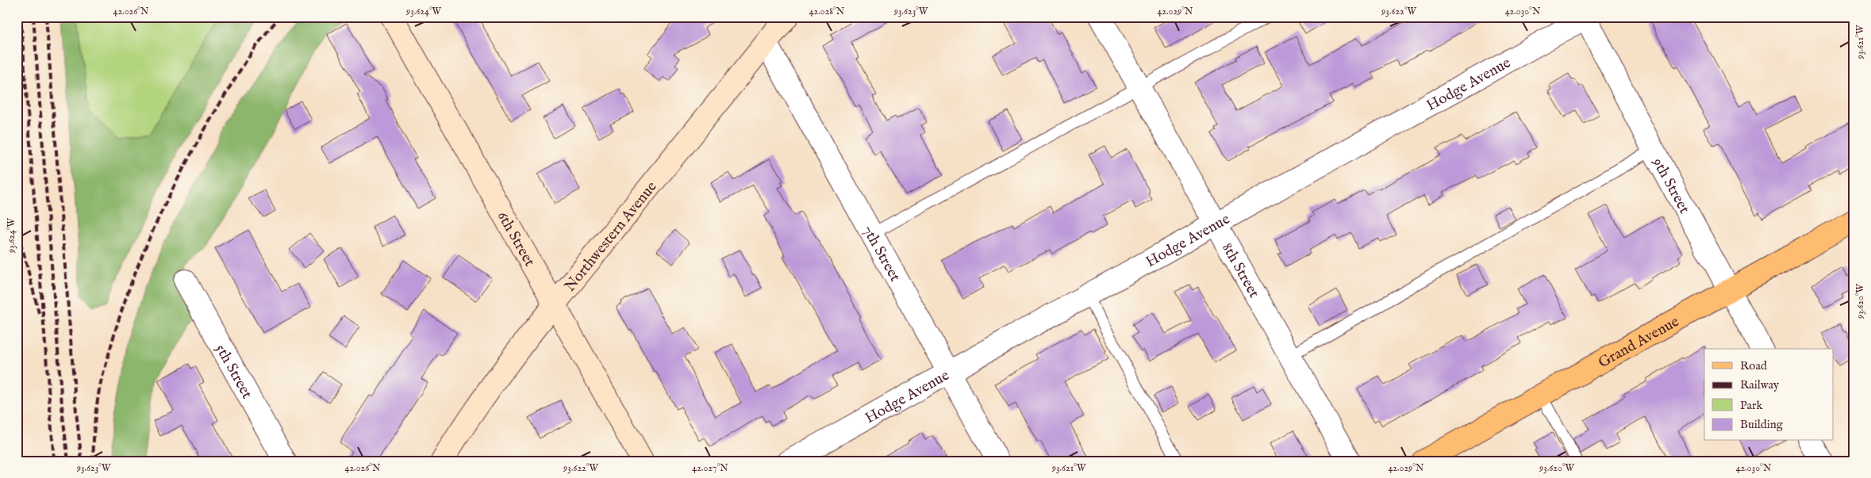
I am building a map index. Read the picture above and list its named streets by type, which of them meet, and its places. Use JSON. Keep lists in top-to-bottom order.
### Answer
{
  "streets": {
    "main road": ["Grand Avenue"],
    "street": [
      "Hodge Avenue",
      "9th Street",
      "Northwestern Avenue",
      "6th Street",
      "7th Street",
      "8th Street",
      "5th Street"
    ]
  },
  "crossings": [
    ["Hodge Avenue", "9th Street"],
    ["Hodge Avenue", "7th Street"],
    ["Hodge Avenue", "8th Street"],
    ["9th Street", "Grand Avenue"],
    ["Northwestern Avenue", "6th Street"],
    ["Northwestern Avenue", "7th Street"]
  ],
  "legend": [
    "Road",
    "Railway",
    "Park",
    "Building"
  ],
  "coordinates": [
    "42.026°N",
    "93.624°W",
    "42.028°N",
    "93.623°W",
    "42.029°N",
    "93.622°W",
    "42.030°N",
    "93.621°W",
    "93.620°W",
    "42.027°N"
  ]
}
